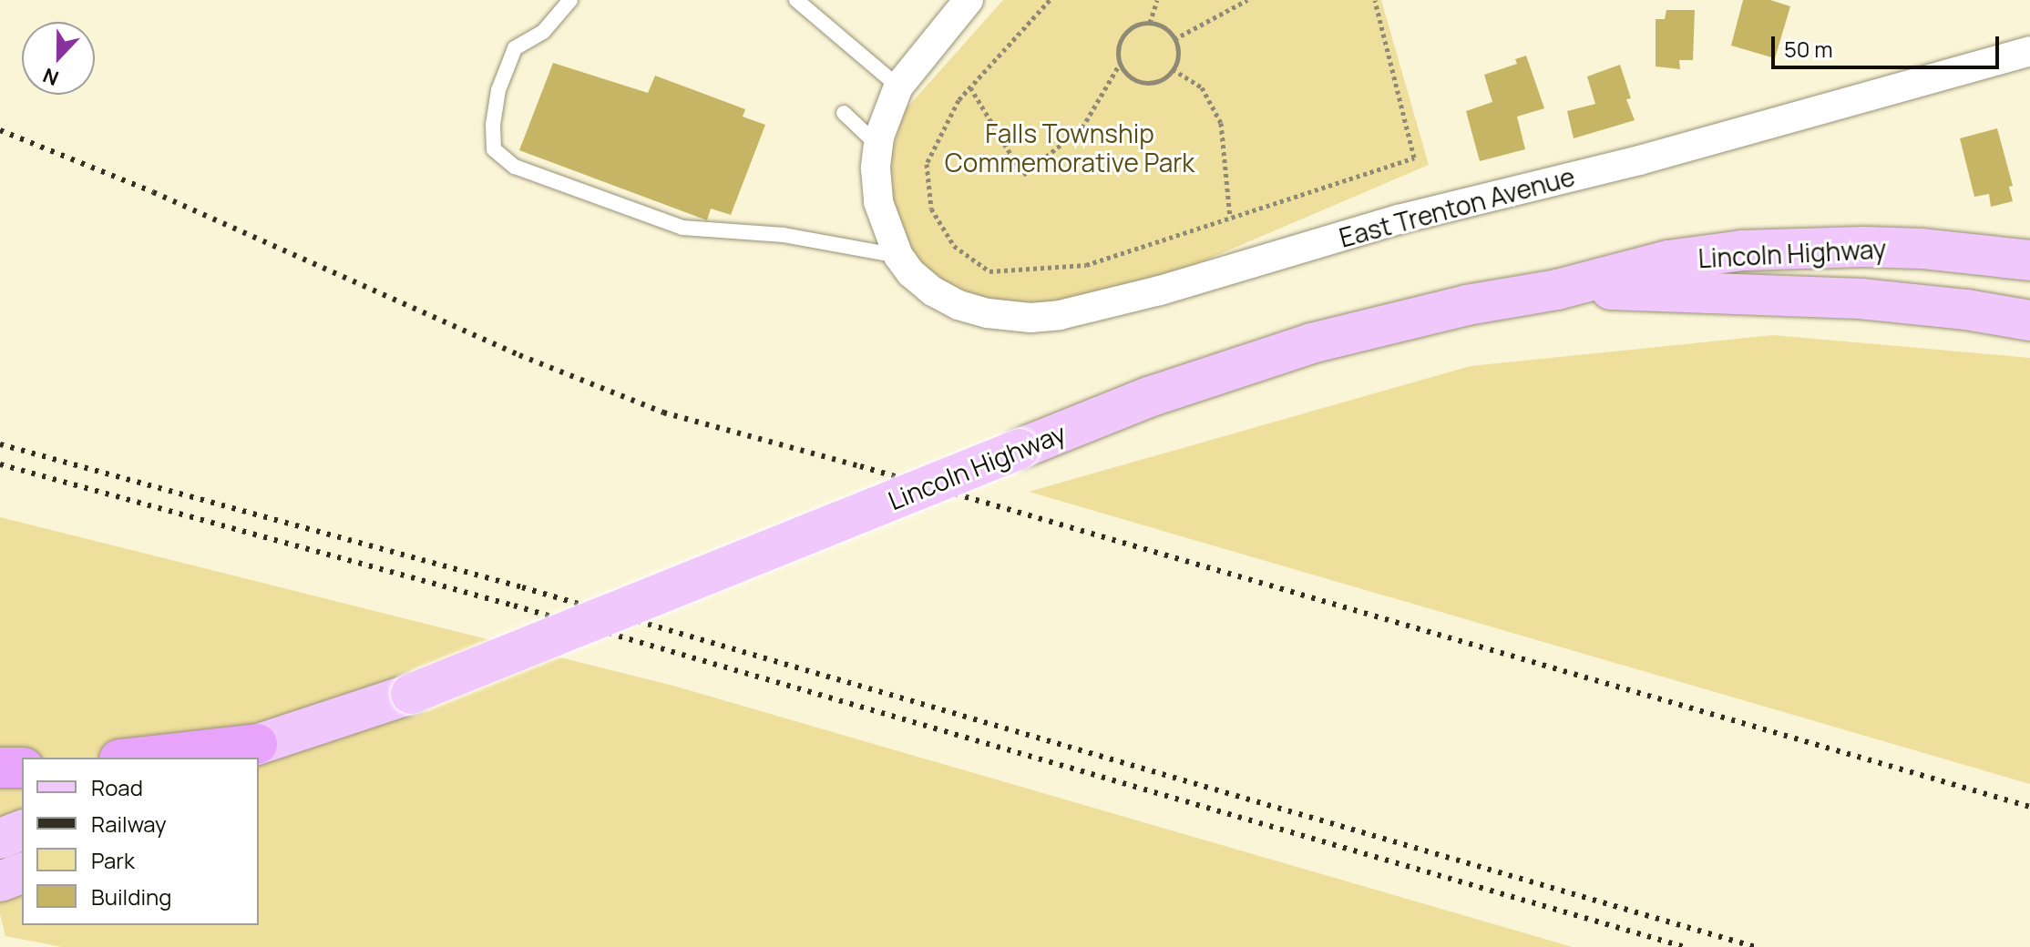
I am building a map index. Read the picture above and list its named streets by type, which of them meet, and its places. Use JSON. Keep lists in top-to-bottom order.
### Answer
{
  "streets": {
    "main road": ["Lincoln Highway"],
    "street": ["East Trenton Avenue"]
  },
  "parks": ["Falls Township Commemorative Park"],
  "legend": [
    "Road",
    "Railway",
    "Park",
    "Building"
  ],
  "scale_bar": "50 m",
  "north": "bottom"
}
